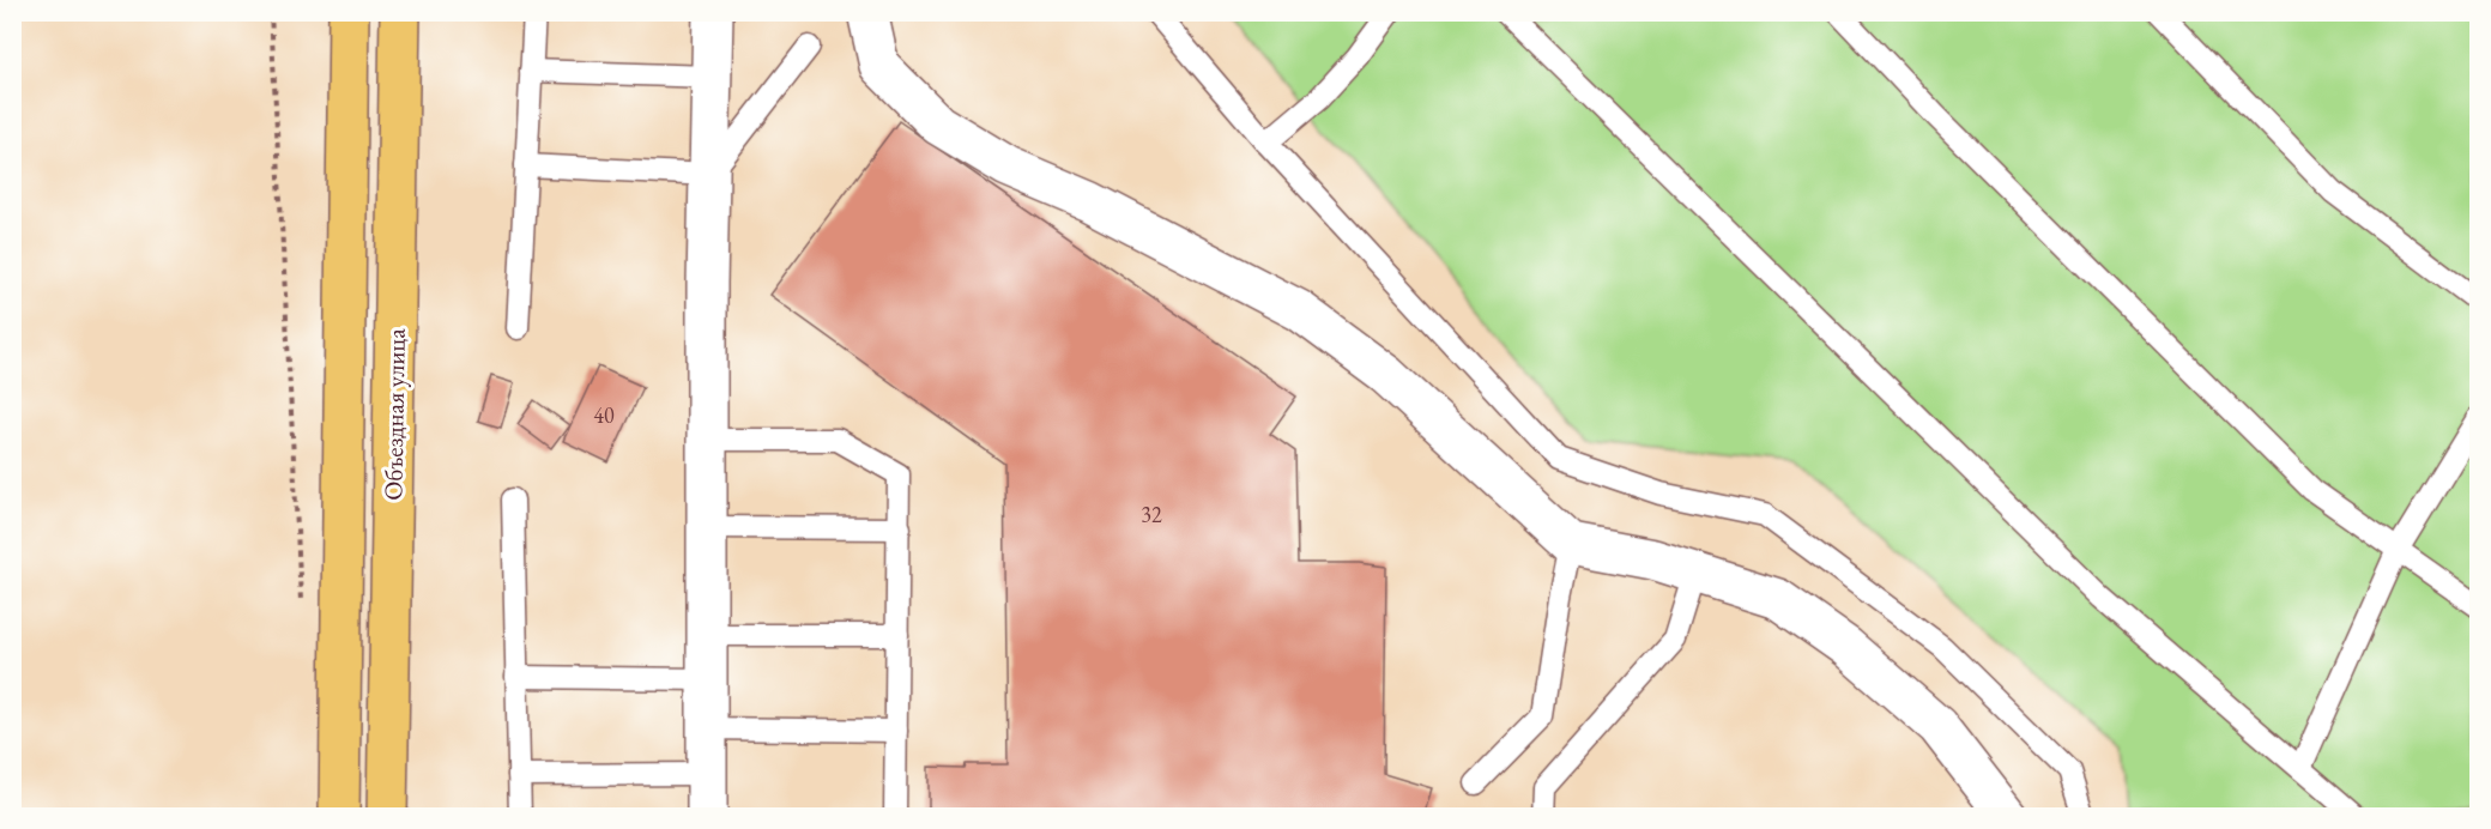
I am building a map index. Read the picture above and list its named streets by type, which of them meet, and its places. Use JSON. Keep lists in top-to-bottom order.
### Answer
{
  "streets": {
    "main road": ["Объездная улица"]
  },
  "house_numbers": ["40", "32"]
}
